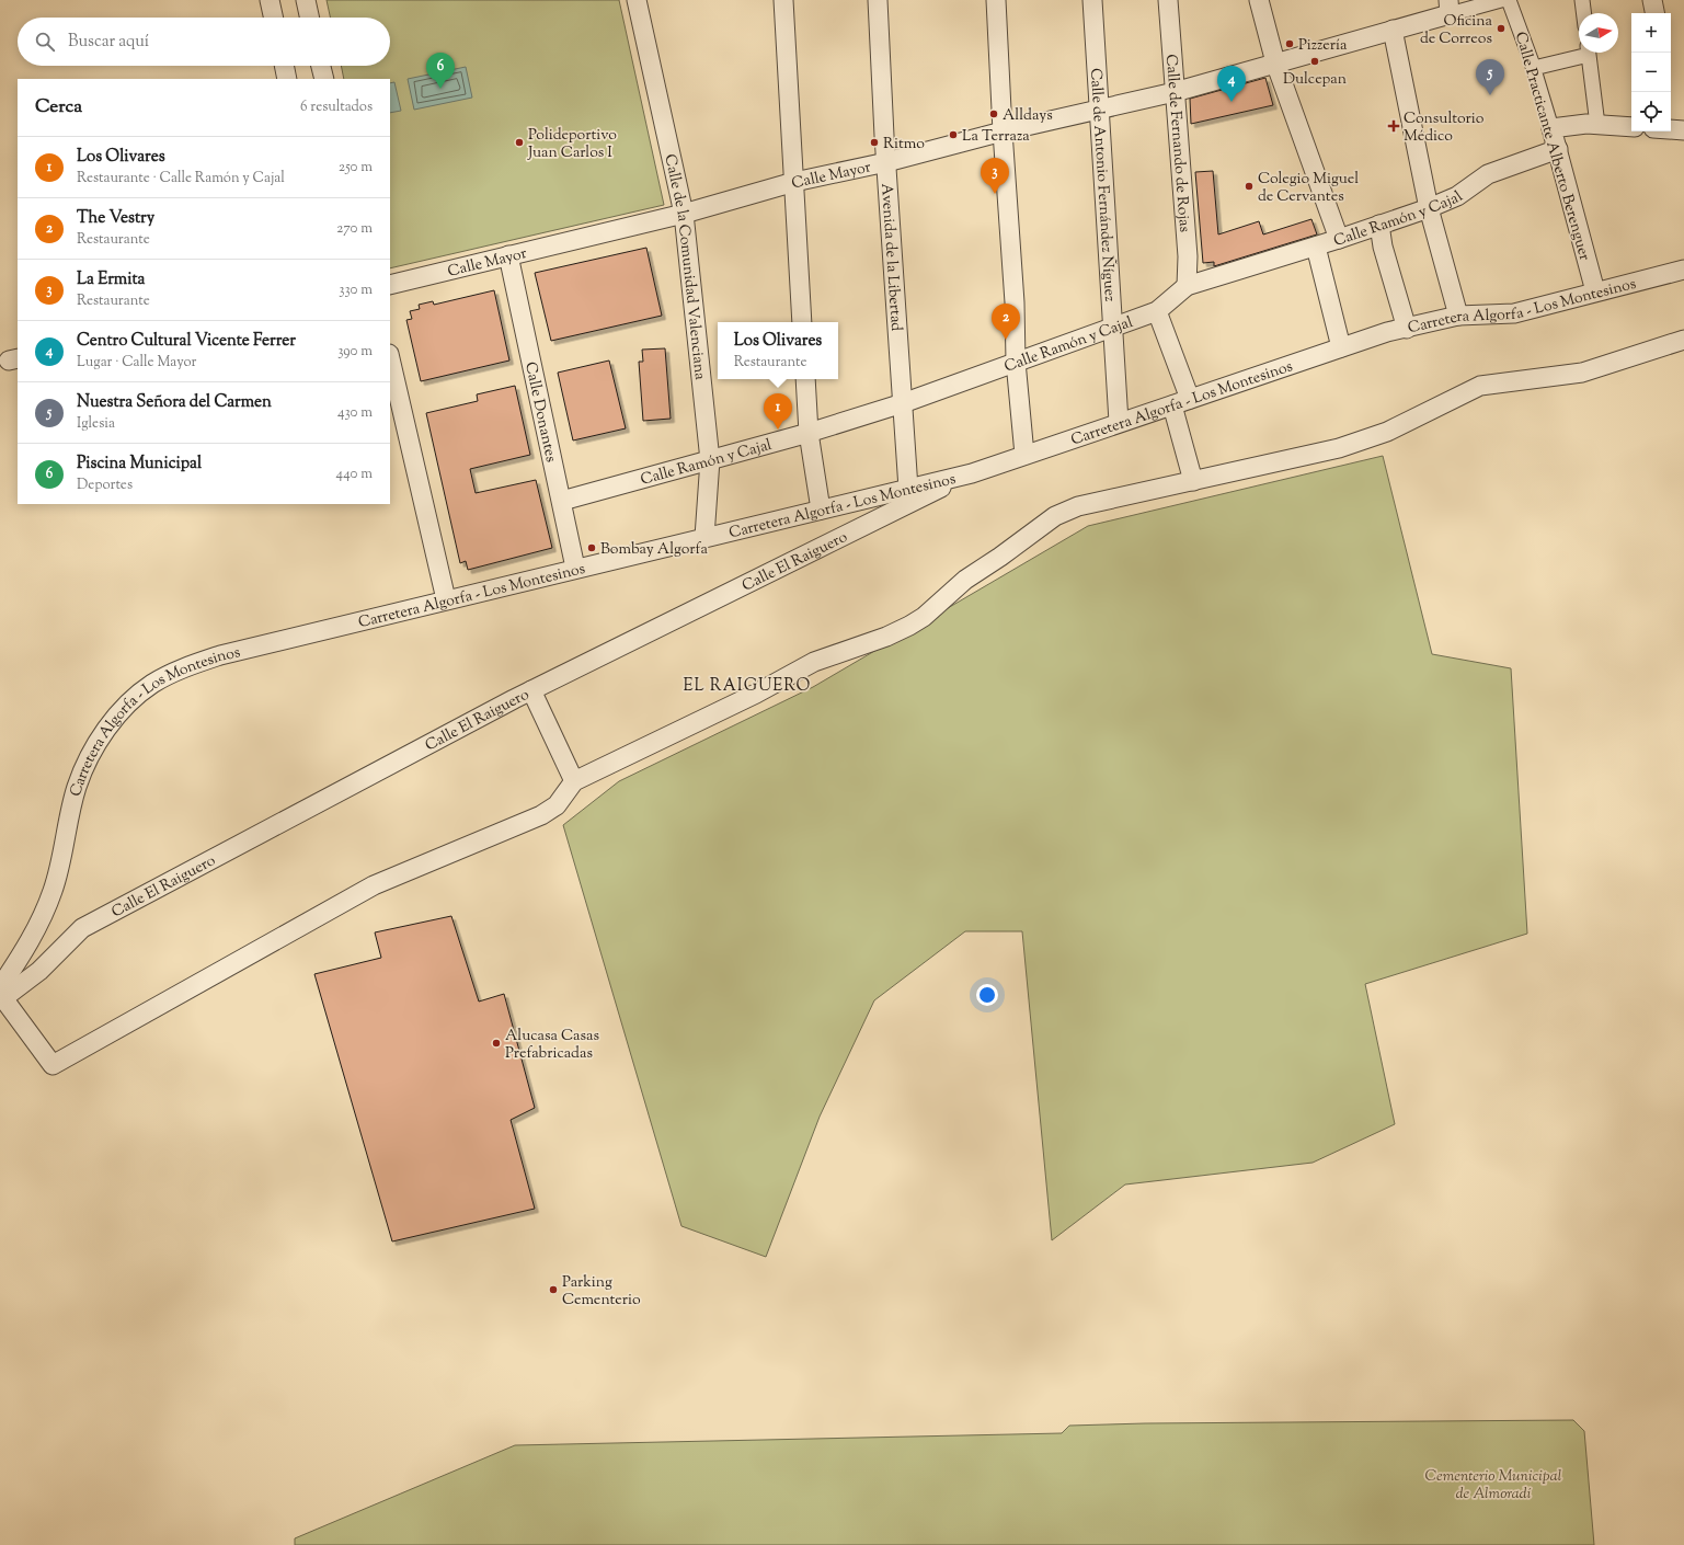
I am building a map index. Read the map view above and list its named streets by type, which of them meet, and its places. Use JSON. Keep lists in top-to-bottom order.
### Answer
{
  "streets": {
    "street": [
      "Calle de Fernando de Rojas",
      "Calle Practicante Alberto Berenguer",
      "Calle Mayor",
      "Calle de Antonio Fernández Ñíguez",
      "Calle Ramón y Cajal",
      "Avenida de la Libertad",
      "Calle de la Comunidad Valenciana",
      "Carretera Algorfa - Los Montesinos",
      "Calle Donantes",
      "Calle El Raiguero"
    ]
  },
  "crossings": [
    ["Calle de Fernando de Rojas", "Calle Mayor"],
    ["Calle de Fernando de Rojas", "Calle Ramón y Cajal"],
    ["Calle Practicante Alberto Berenguer", "Calle Ramón y Cajal"],
    ["Calle Practicante Alberto Berenguer", "Carretera Algorfa - Los Montesinos"],
    ["Calle Mayor", "Calle de Antonio Fernández Ñíguez"],
    ["Calle Mayor", "Avenida de la Libertad"],
    ["Calle Mayor", "Calle de la Comunidad Valenciana"],
    ["Calle Mayor", "Calle Donantes"],
    ["Calle de Antonio Fernández Ñíguez", "Calle Ramón y Cajal"],
    ["Calle de Antonio Fernández Ñíguez", "Carretera Algorfa - Los Montesinos"],
    ["Calle Ramón y Cajal", "Avenida de la Libertad"],
    ["Calle Ramón y Cajal", "Calle de la Comunidad Valenciana"],
    ["Calle Ramón y Cajal", "Calle Donantes"],
    ["Avenida de la Libertad", "Carretera Algorfa - Los Montesinos"],
    ["Calle de la Comunidad Valenciana", "Carretera Algorfa - Los Montesinos"],
    ["Carretera Algorfa - Los Montesinos", "Calle Donantes"],
    ["Carretera Algorfa - Los Montesinos", "Calle El Raiguero"]
  ],
  "districts": ["EL RAIGUERO"],
  "parks": ["Cementerio Municipal de Almoradí"],
  "places": {
    "other": [
      "Oficina de Correos",
      "Pizzería",
      "Dulcepan",
      "Alldays",
      "La Terraza",
      "Polideportivo Juan Carlos I",
      "Ritmo",
      "Colegio Miguel de Cervantes",
      "Bombay Algorfa",
      "Alucasa Casas Prefabricadas",
      "Parking Cementerio"
    ],
    "health": ["Consultorio Médico"]
  },
  "north": "right",
  "page": {
    "map_buttons": ["+", "−"],
    "search": "Buscar aquí",
    "pins": [
      "6",
      "5",
      "4",
      "3",
      "2",
      "1"
    ],
    "heading": ["Cerca", "6 resultados"],
    "list": [
      {
        "mark": "1",
        "name": "Los Olivares",
        "note": "Restaurante · Calle Ramón y Cajal",
        "value": "250 m"
      },
      {
        "mark": "2",
        "name": "The Vestry",
        "note": "Restaurante",
        "value": "270 m"
      },
      {
        "mark": "3",
        "name": "La Ermita",
        "note": "Restaurante",
        "value": "330 m"
      },
      {
        "mark": "4",
        "name": "Centro Cultural Vicente Ferrer",
        "note": "Lugar · Calle Mayor",
        "value": "390 m"
      },
      {
        "mark": "5",
        "name": "Nuestra Señora del Carmen",
        "note": "Iglesia",
        "value": "430 m"
      },
      {
        "mark": "6",
        "name": "Piscina Municipal",
        "note": "Deportes",
        "value": "440 m"
      }
    ],
    "popup": ["Los Olivares", "Restaurante"]
  }
}
